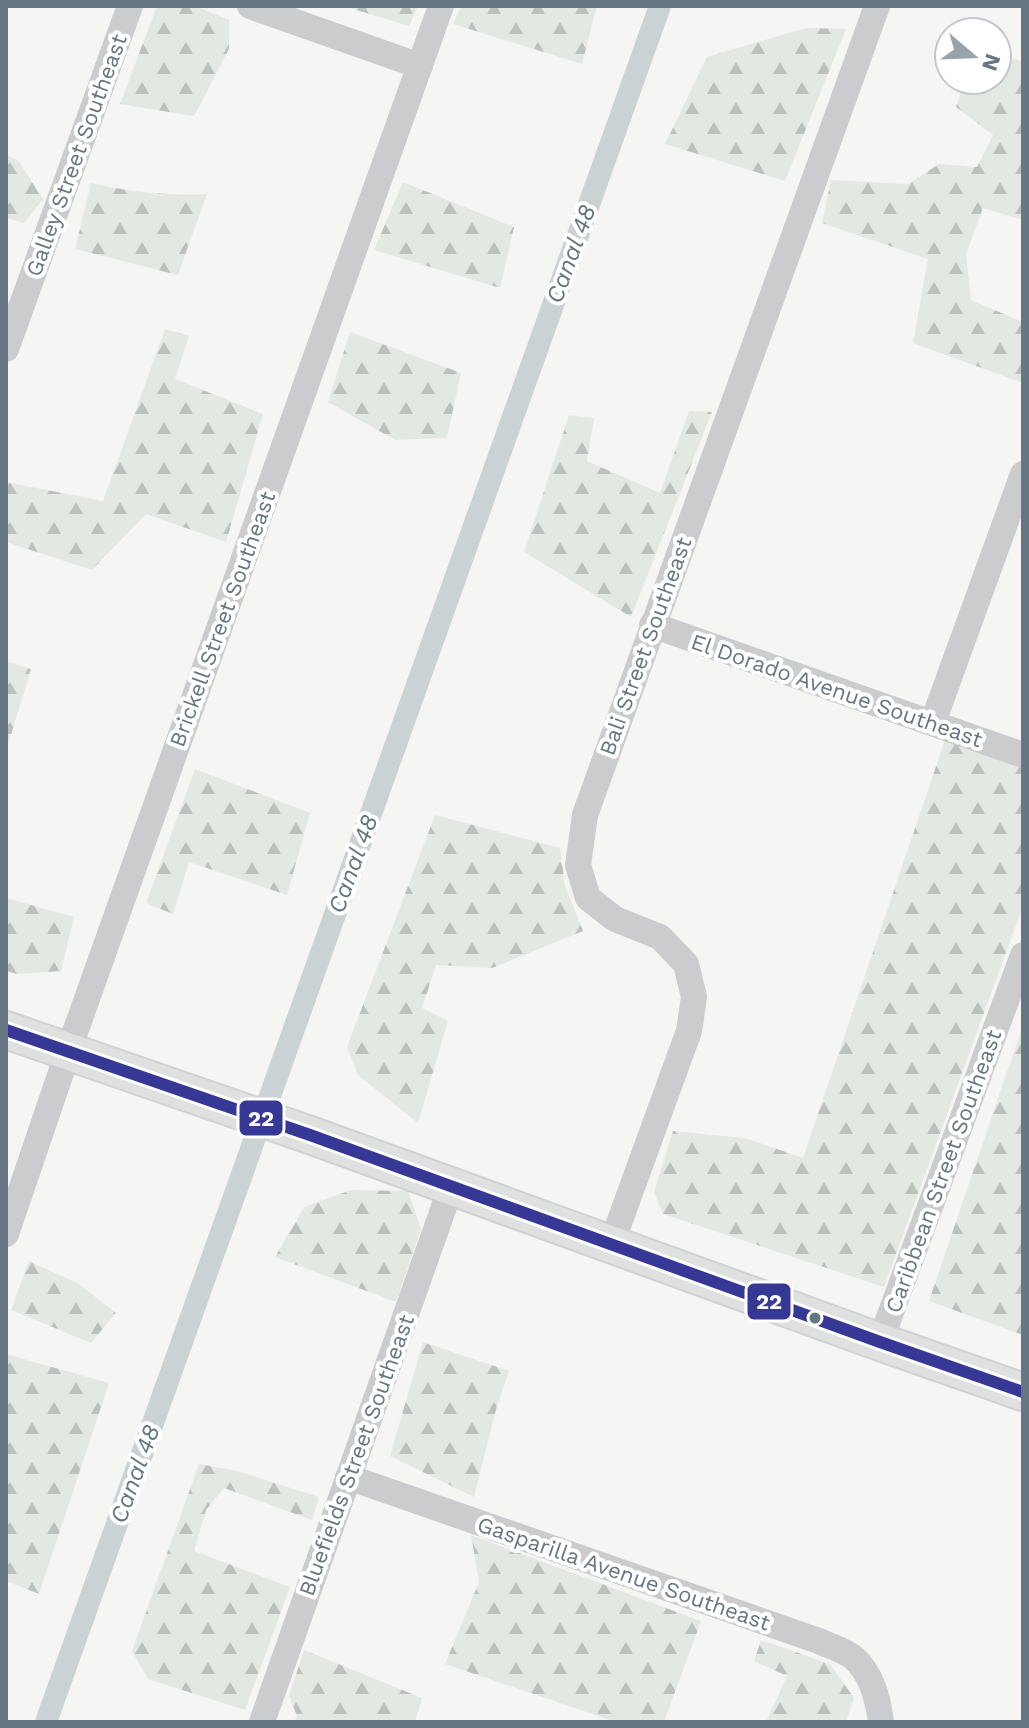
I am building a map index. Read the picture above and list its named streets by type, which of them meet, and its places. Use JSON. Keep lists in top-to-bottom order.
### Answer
{
  "streets": {
    "street": [
      "Galley Street Southeast",
      "Brickell Street Southeast",
      "Bali Street Southeast",
      "El Dorado Avenue Southeast",
      "Caribbean Street Southeast",
      "Bluefields Street Southeast",
      "Gasparilla Avenue Southeast"
    ]
  },
  "crossings": [
    ["Bali Street Southeast", "El Dorado Avenue Southeast"],
    ["Bluefields Street Southeast", "Gasparilla Avenue Southeast"]
  ],
  "water": ["Canal 48"],
  "lines": ["transit line 22"],
  "north": "right"
}
